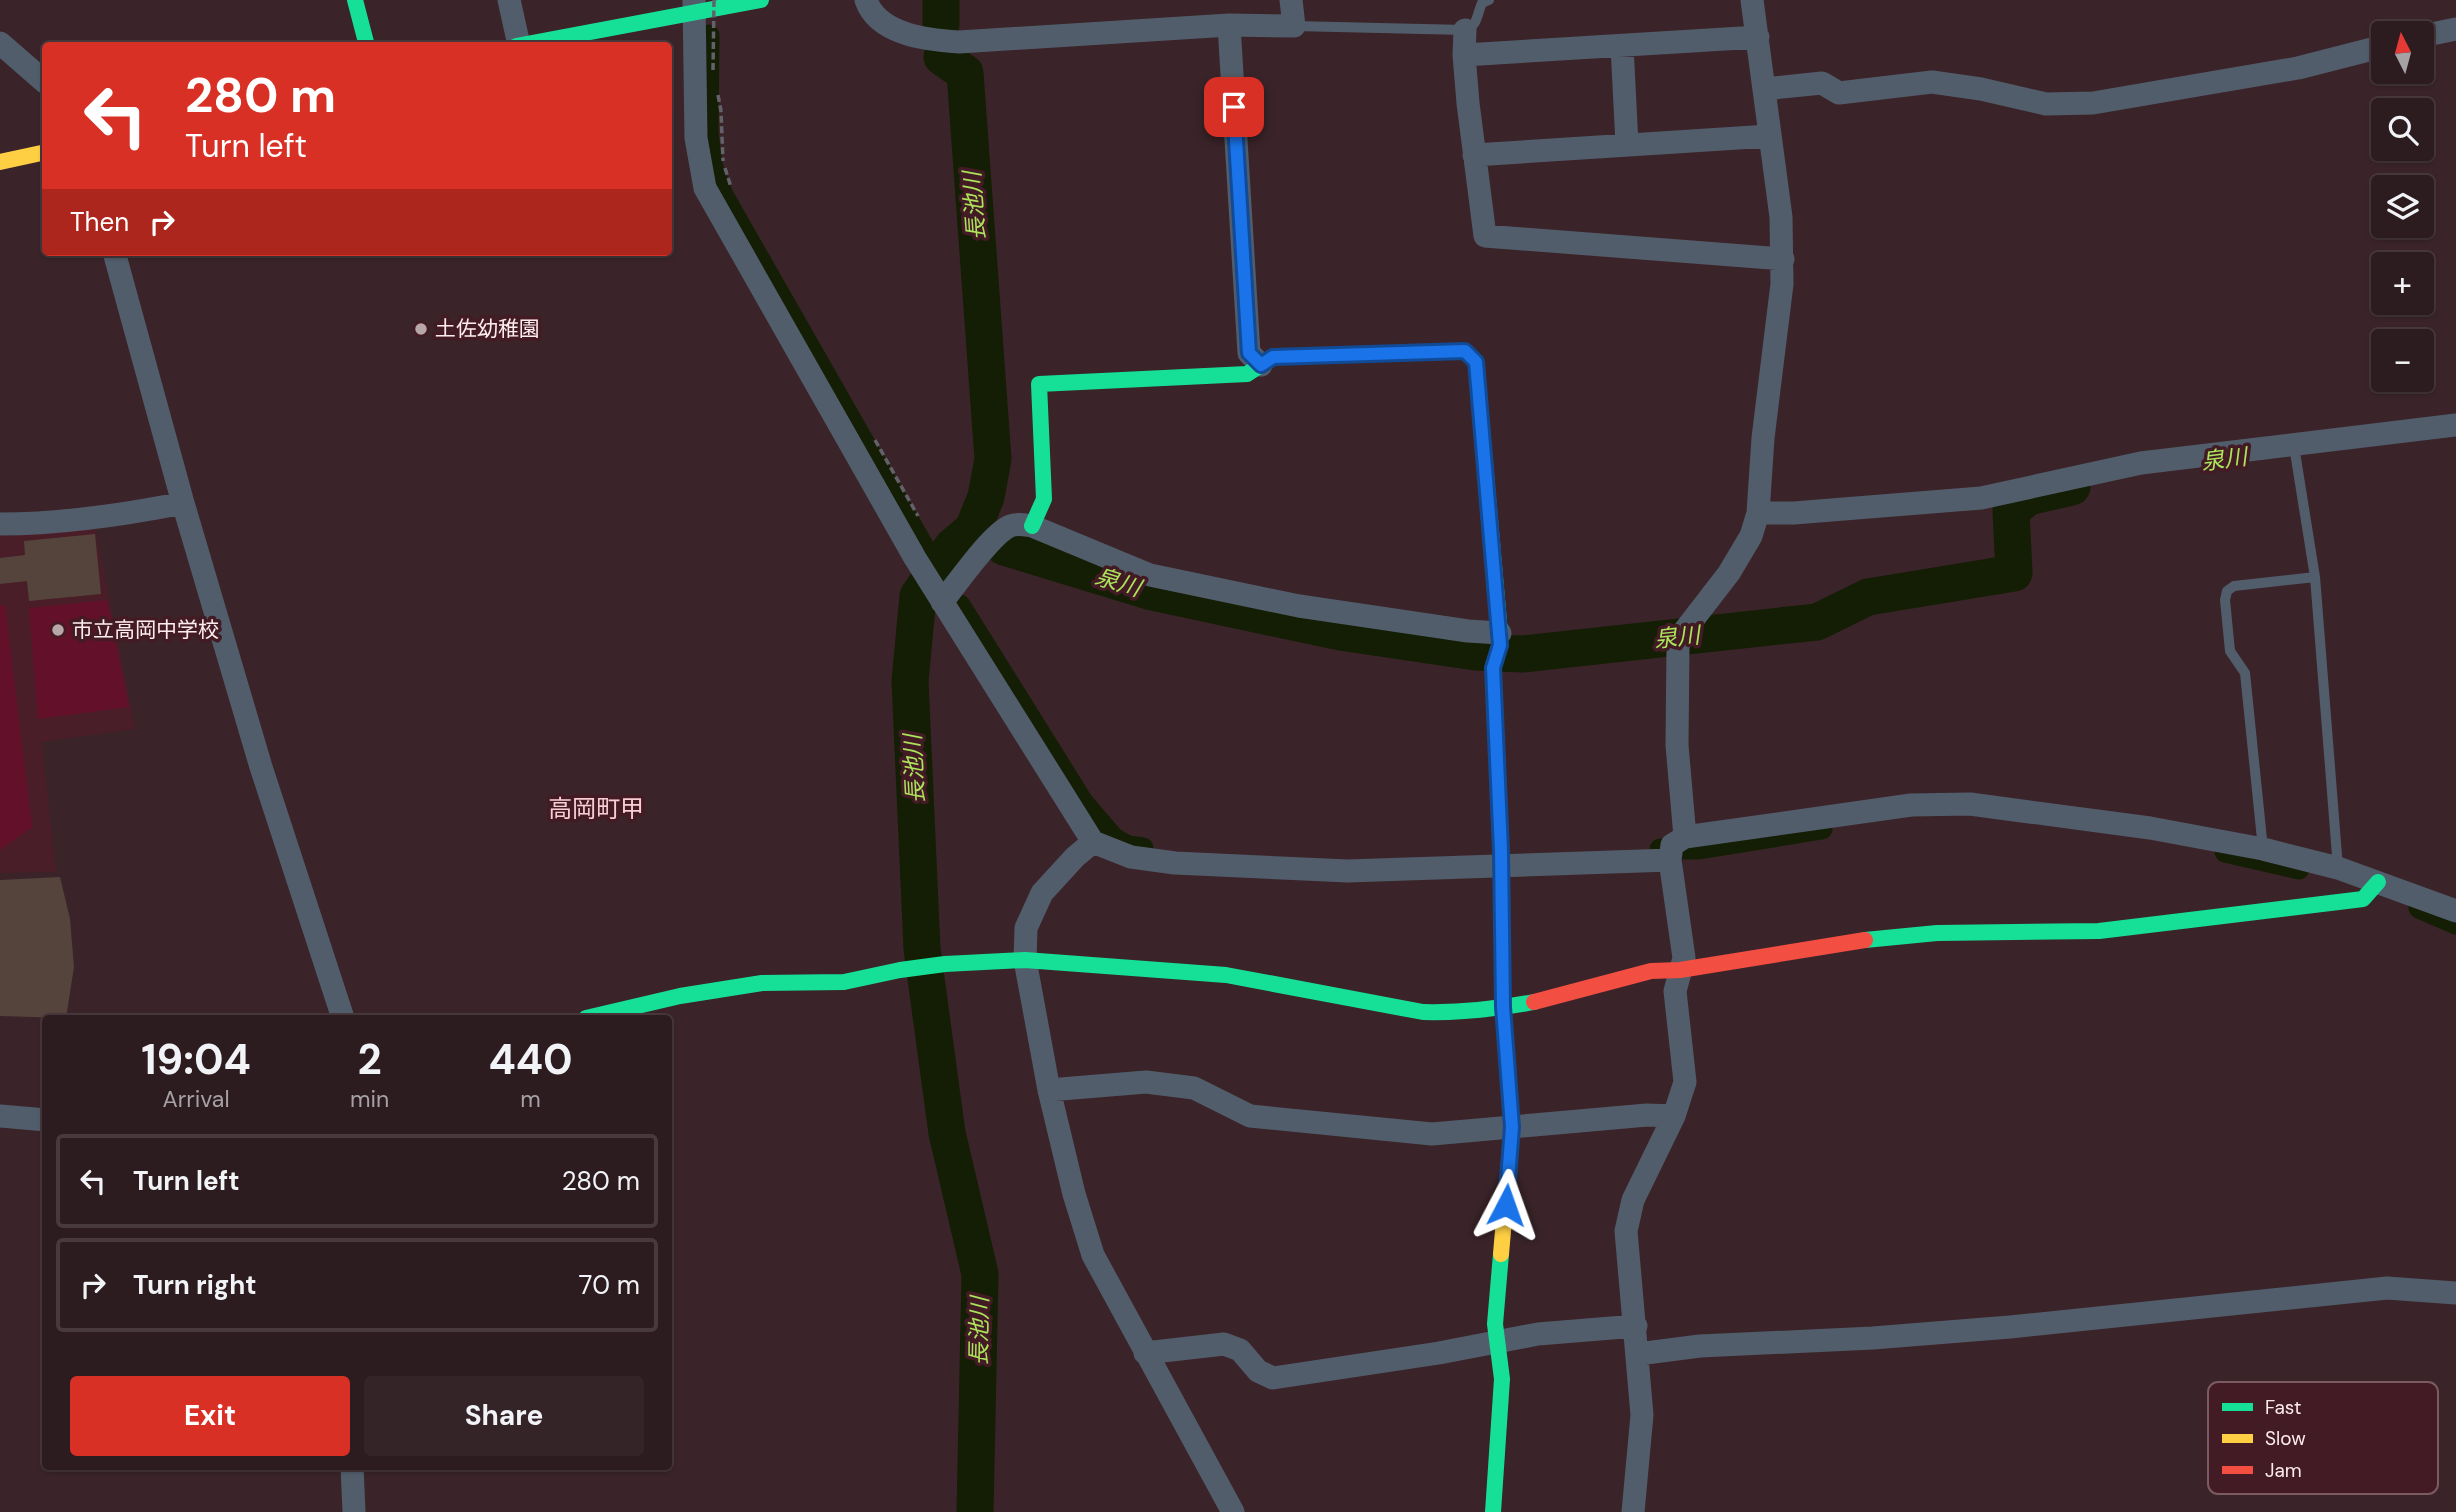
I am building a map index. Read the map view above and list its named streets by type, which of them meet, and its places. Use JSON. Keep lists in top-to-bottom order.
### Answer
{
  "districts": ["高岡町甲"],
  "water": ["長池川", "泉川"],
  "places": ["土佐幼稚園", "市立高岡中学校"],
  "legend": ["Fast", "Slow", "Jam"],
  "north": "top",
  "page": {
    "map_buttons": ["+", "−"],
    "turn": ["280 m", "Turn left"],
    "then": "Then",
    "eta": [
      "19:04",
      "Arrival",
      "2",
      "min",
      "440",
      "m"
    ],
    "list": [
      {
        "name": "Turn left",
        "value": "280 m"
      },
      {
        "name": "Turn right",
        "value": "70 m"
      }
    ],
    "buttons": ["Exit", "Share"]
  }
}
